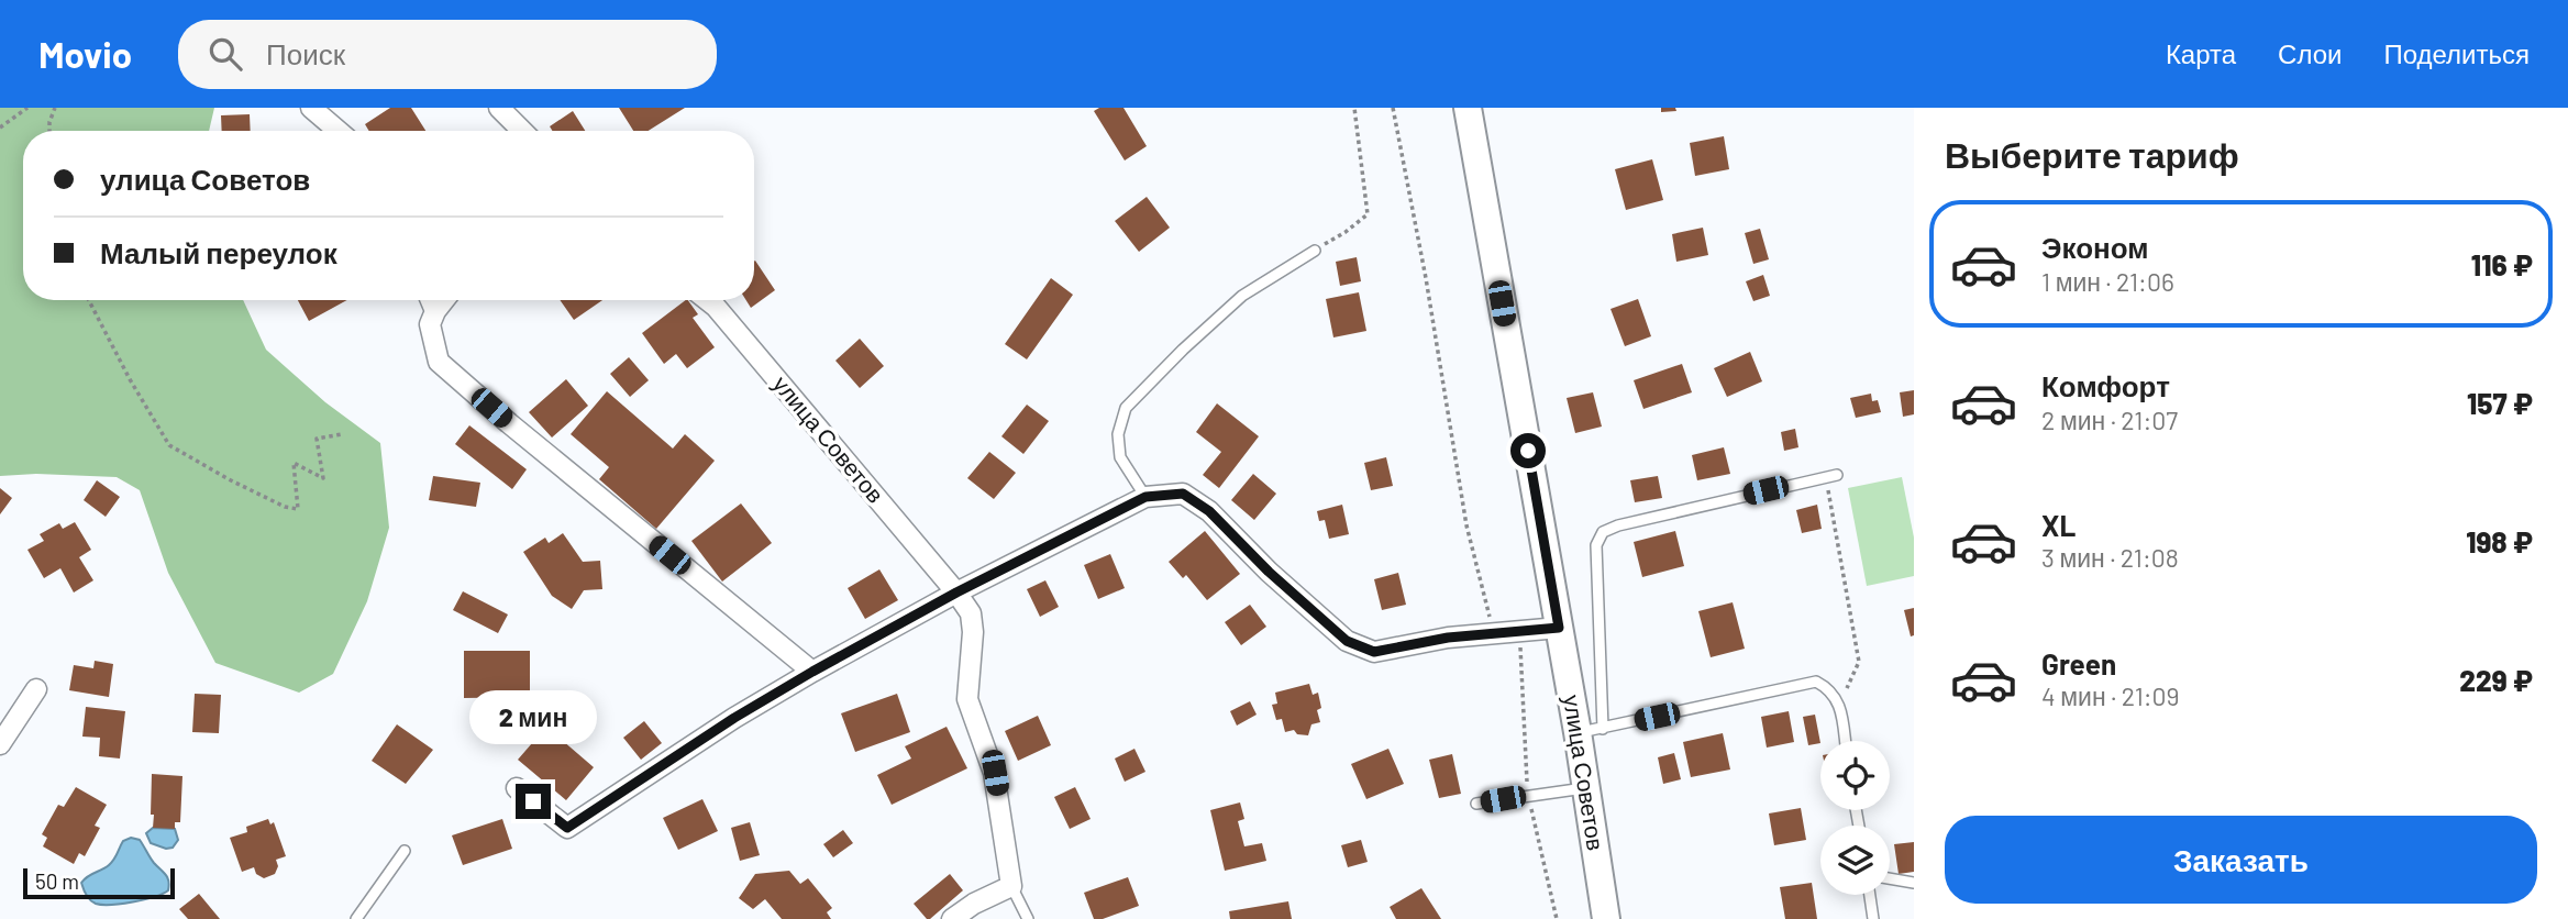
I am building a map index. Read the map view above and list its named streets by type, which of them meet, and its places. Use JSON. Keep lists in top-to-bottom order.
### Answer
{
  "streets": {
    "main road": ["улица Советов"]
  },
  "scale_bar": "50 m",
  "page": {
    "header": "Movio",
    "search": "Поиск",
    "nav": ["Карта", "Слои", "Поделиться"],
    "heading": "Выберите тариф",
    "banner": ["улица Советов", "Малый переулок"],
    "list": [
      {
        "name": "Эконом",
        "note": "1 мин · 21:06",
        "value": "116 ₽"
      },
      {
        "name": "Комфорт",
        "note": "2 мин · 21:07",
        "value": "157 ₽"
      },
      {
        "name": "XL",
        "note": "3 мин · 21:08",
        "value": "198 ₽"
      },
      {
        "name": "Green",
        "note": "4 мин · 21:09",
        "value": "229 ₽"
      }
    ],
    "bubble": "2 мин",
    "buttons": "Заказать",
    "scale": "50 m"
  }
}
